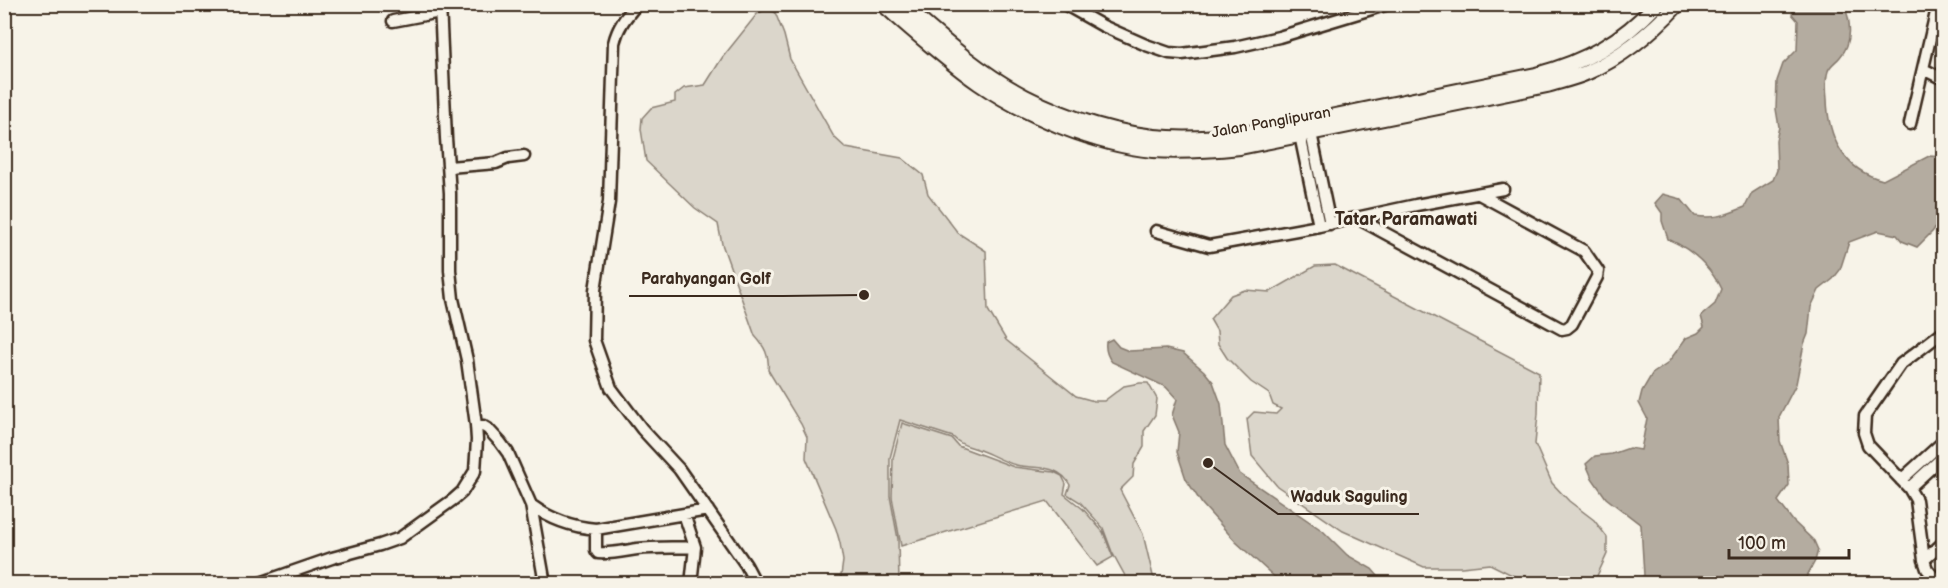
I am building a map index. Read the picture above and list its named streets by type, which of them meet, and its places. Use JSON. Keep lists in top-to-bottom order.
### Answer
{
  "streets": {
    "main road": ["Jalan Panglipuran"]
  },
  "districts": ["Tatar Paramawati"],
  "places": ["Parahyangan Golf", "Waduk Saguling"],
  "scale_bar": "100 m"
}
